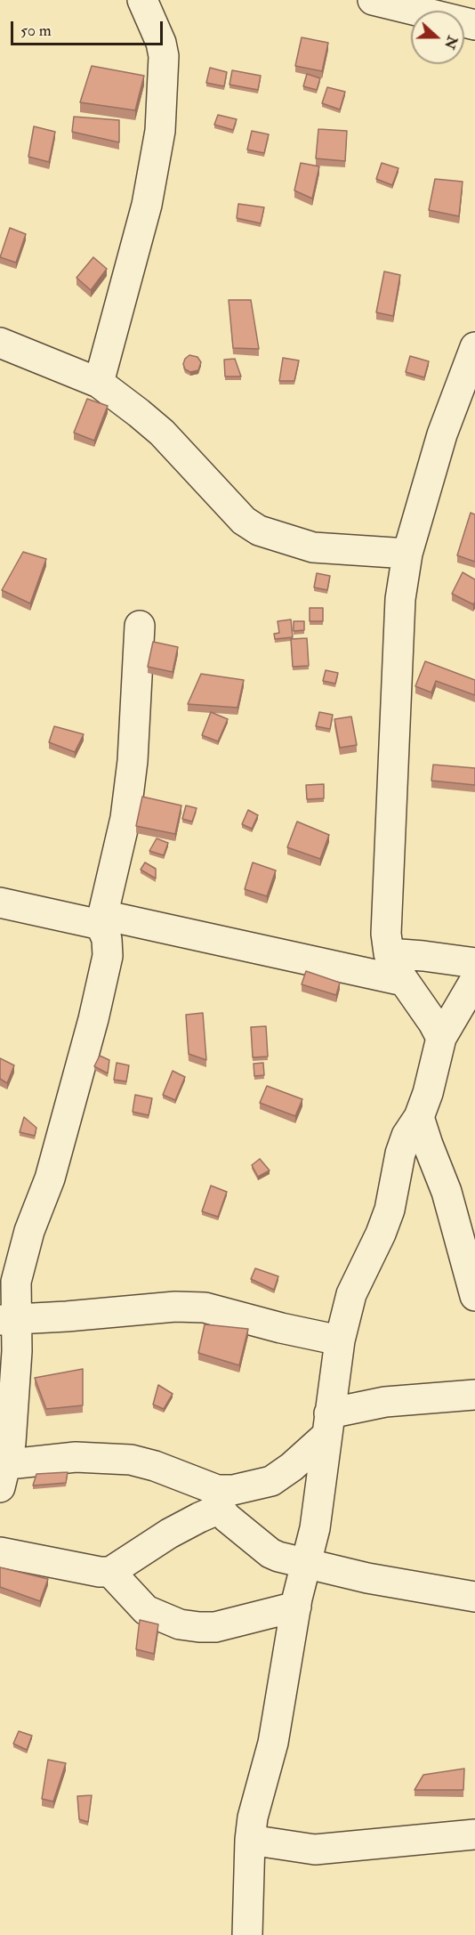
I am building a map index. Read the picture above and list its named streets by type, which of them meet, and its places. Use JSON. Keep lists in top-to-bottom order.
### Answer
{
  "scale_bar": "50 m",
  "north": "right"
}
